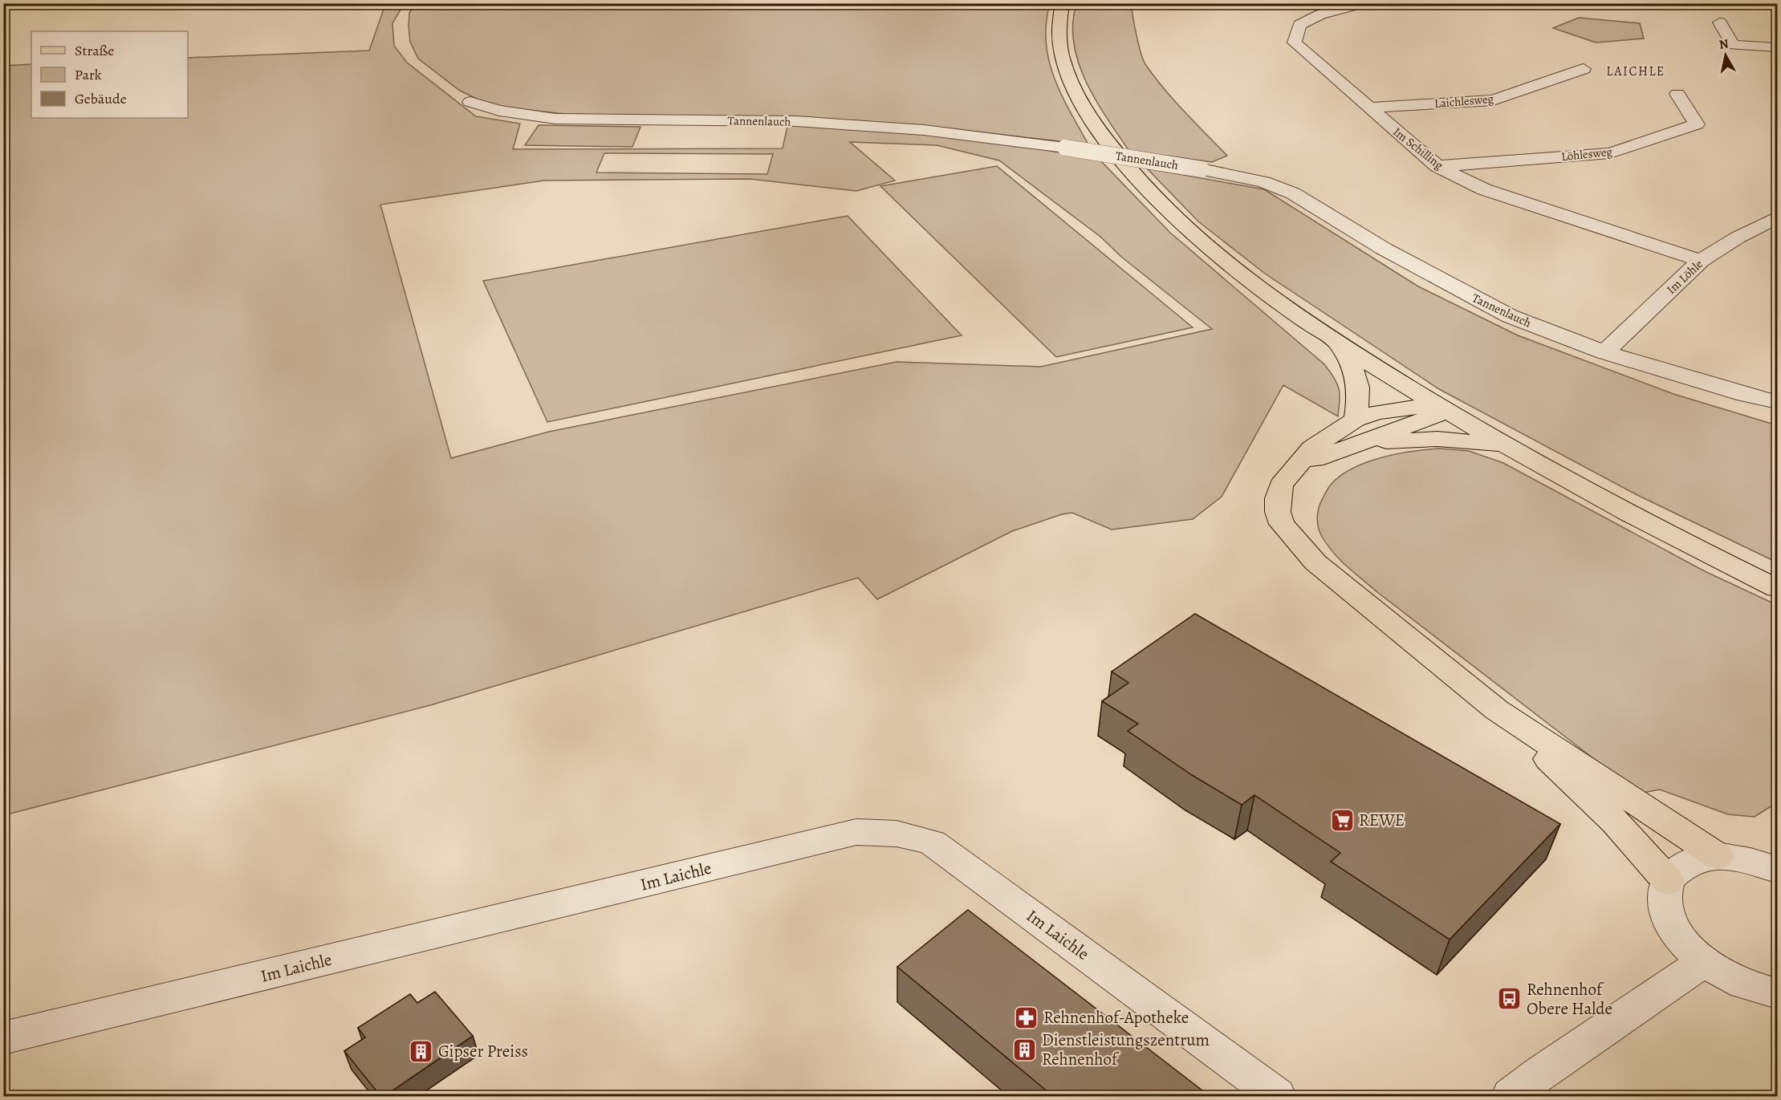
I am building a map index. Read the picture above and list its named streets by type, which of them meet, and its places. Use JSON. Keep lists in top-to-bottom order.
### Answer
{
  "streets": {
    "street": [
      "Laichlesweg",
      "Tannenlauch",
      "Im Schilling",
      "Löhlesweg",
      "Im Löhle",
      "Im Laichle"
    ]
  },
  "crossings": [
    ["Laichlesweg", "Im Schilling"],
    ["Tannenlauch", "Im Löhle"],
    ["Im Schilling", "Löhlesweg"],
    ["Im Schilling", "Im Löhle"]
  ],
  "districts": ["LAICHLE"],
  "places": {
    "supermarket": ["REWE"],
    "bus stop": ["Rehnenhof Obere Halde"],
    "pharmacy": ["Rehnenhof-Apotheke"],
    "building": ["Dienstleistungszentrum Rehnenhof", "Gipser Preiss"]
  },
  "legend": ["Straße", "Park", "Gebäude"],
  "north": "top"
}
